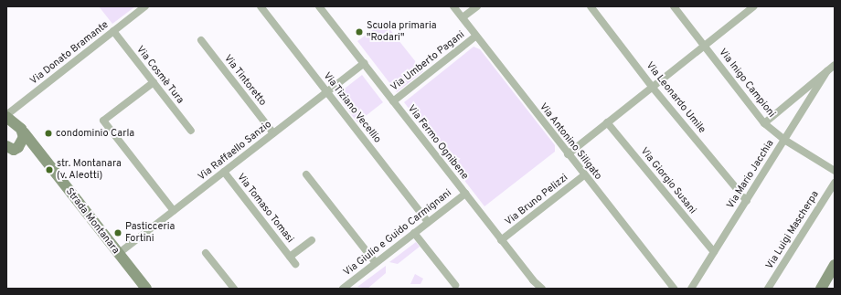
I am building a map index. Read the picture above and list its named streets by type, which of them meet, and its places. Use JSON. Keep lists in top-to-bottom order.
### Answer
{
  "streets": {
    "street": [
      "Via Donato Bramante",
      "Via Umberto Pagani",
      "Via Cosmè Tura",
      "Via Tintoretto",
      "Via Inigo Campioni",
      "Via Leonardo Umile",
      "Via Tiziano Vecellio",
      "Via Antonino Siligato",
      "Via Fermo Ognibene",
      "Via Raffaello Sanzio",
      "Via Mario Jacchia",
      "Via Giorgio Susani",
      "Via Bruno Pelizzi",
      "Via Tomaso Tomasi",
      "Strada Montanara",
      "Via Luigi Mascherpa",
      "Via Giulio e Guido Carmignani"
    ]
  },
  "crossings": [
    ["Via Donato Bramante", "Via Cosmè Tura"],
    ["Via Donato Bramante", "Strada Montanara"],
    ["Via Umberto Pagani", "Via Antonino Siligato"],
    ["Via Umberto Pagani", "Via Fermo Ognibene"],
    ["Via Tintoretto", "Via Raffaello Sanzio"],
    ["Via Inigo Campioni", "Via Mario Jacchia"],
    ["Via Leonardo Umile", "Via Mario Jacchia"],
    ["Via Tiziano Vecellio", "Via Raffaello Sanzio"],
    ["Via Tiziano Vecellio", "Via Giulio e Guido Carmignani"],
    ["Via Antonino Siligato", "Via Bruno Pelizzi"],
    ["Via Fermo Ognibene", "Via Raffaello Sanzio"],
    ["Via Fermo Ognibene", "Via Bruno Pelizzi"],
    ["Via Fermo Ognibene", "Via Giulio e Guido Carmignani"],
    ["Via Raffaello Sanzio", "Via Tomaso Tomasi"],
    ["Via Raffaello Sanzio", "Strada Montanara"],
    ["Via Mario Jacchia", "Via Giorgio Susani"]
  ],
  "places": [
    "Scuola primaria \"Rodari\"",
    "condominio Carla",
    "str. Montanara (v. Aleotti)",
    "Pasticceria Fortini"
  ]
}
